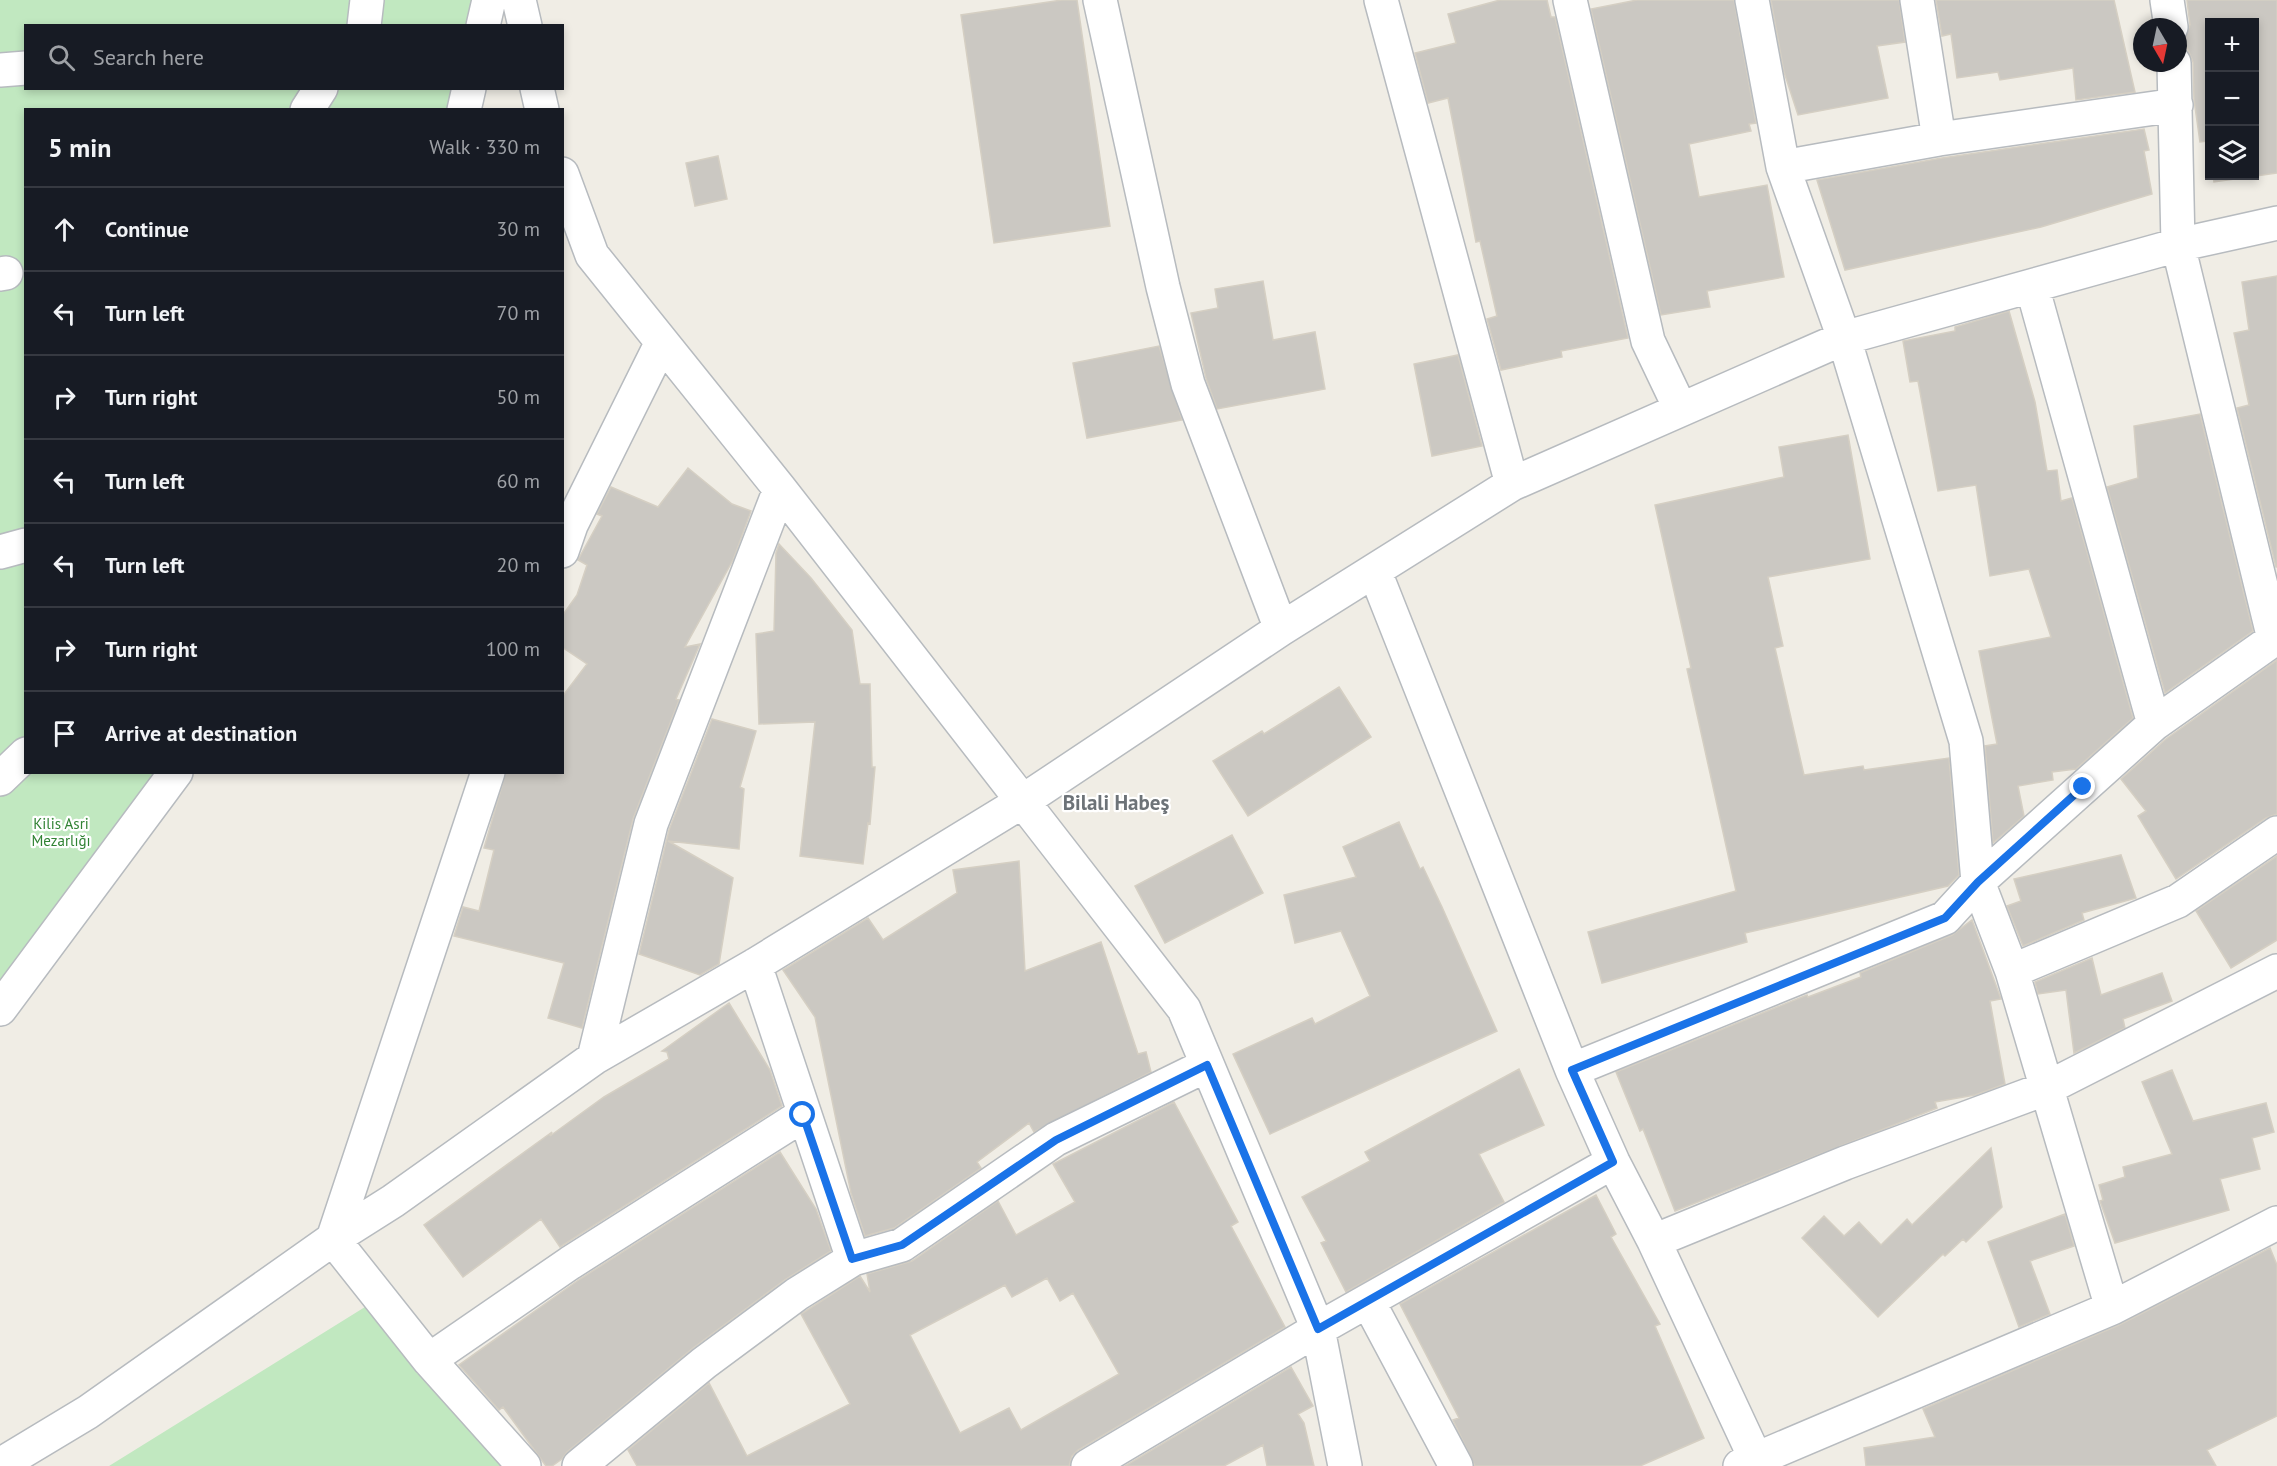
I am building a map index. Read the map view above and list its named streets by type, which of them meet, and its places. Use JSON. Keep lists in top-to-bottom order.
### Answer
{
  "districts": ["Bilali Habeş"],
  "parks": ["Kilis Asri Mezarlığı"],
  "north": "bottom",
  "page": {
    "map_buttons": ["+", "−"],
    "search": "Search here",
    "heading": ["5 min", "Walk · 330 m"],
    "list": [
      ["Continue", "30 m"],
      ["Turn left", "70 m"],
      ["Turn right", "50 m"],
      ["Turn left", "60 m"],
      ["Turn left", "20 m"],
      ["Turn right", "100 m"],
      "Arrive at destination"
    ]
  }
}
